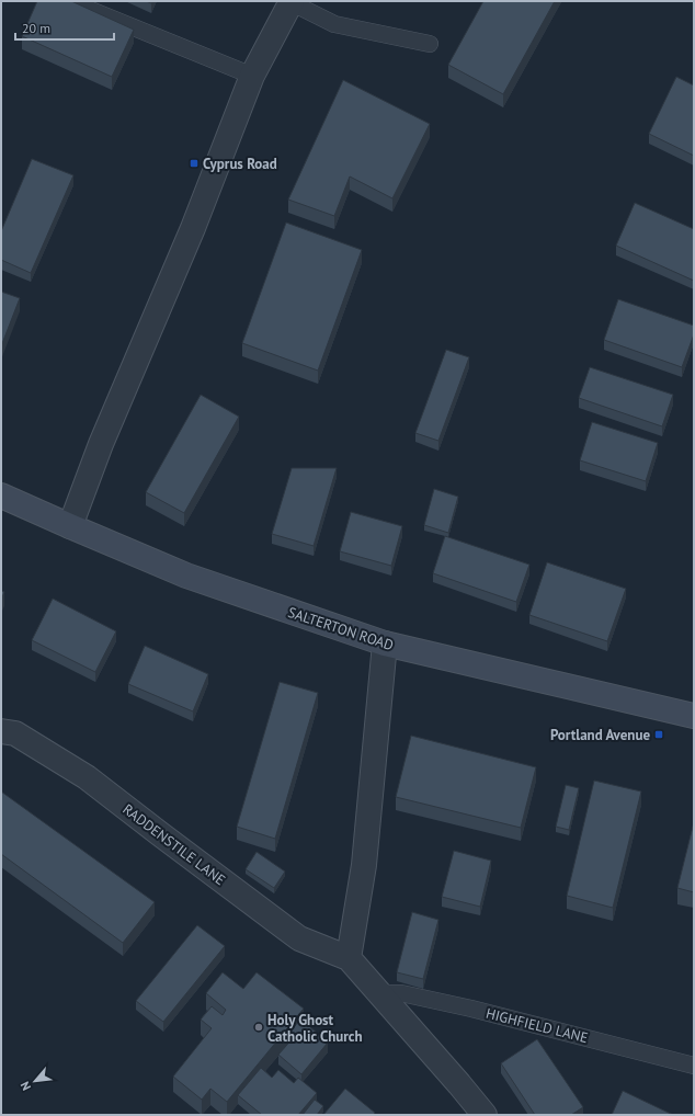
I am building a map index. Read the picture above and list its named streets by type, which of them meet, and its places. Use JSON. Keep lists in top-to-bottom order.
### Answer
{
  "streets": {
    "main road": ["SALTERTON ROAD"],
    "street": ["RADDENSTILE LANE"],
    "lane": ["HIGHFIELD LANE"]
  },
  "crossings": [
    ["RADDENSTILE LANE", "HIGHFIELD LANE"]
  ],
  "places": {
    "transit": ["Cyprus Road", "Portland Avenue"],
    "other": ["Holy Ghost Catholic Church"]
  },
  "scale_bar": "20 m",
  "north": "bottom left"
}
